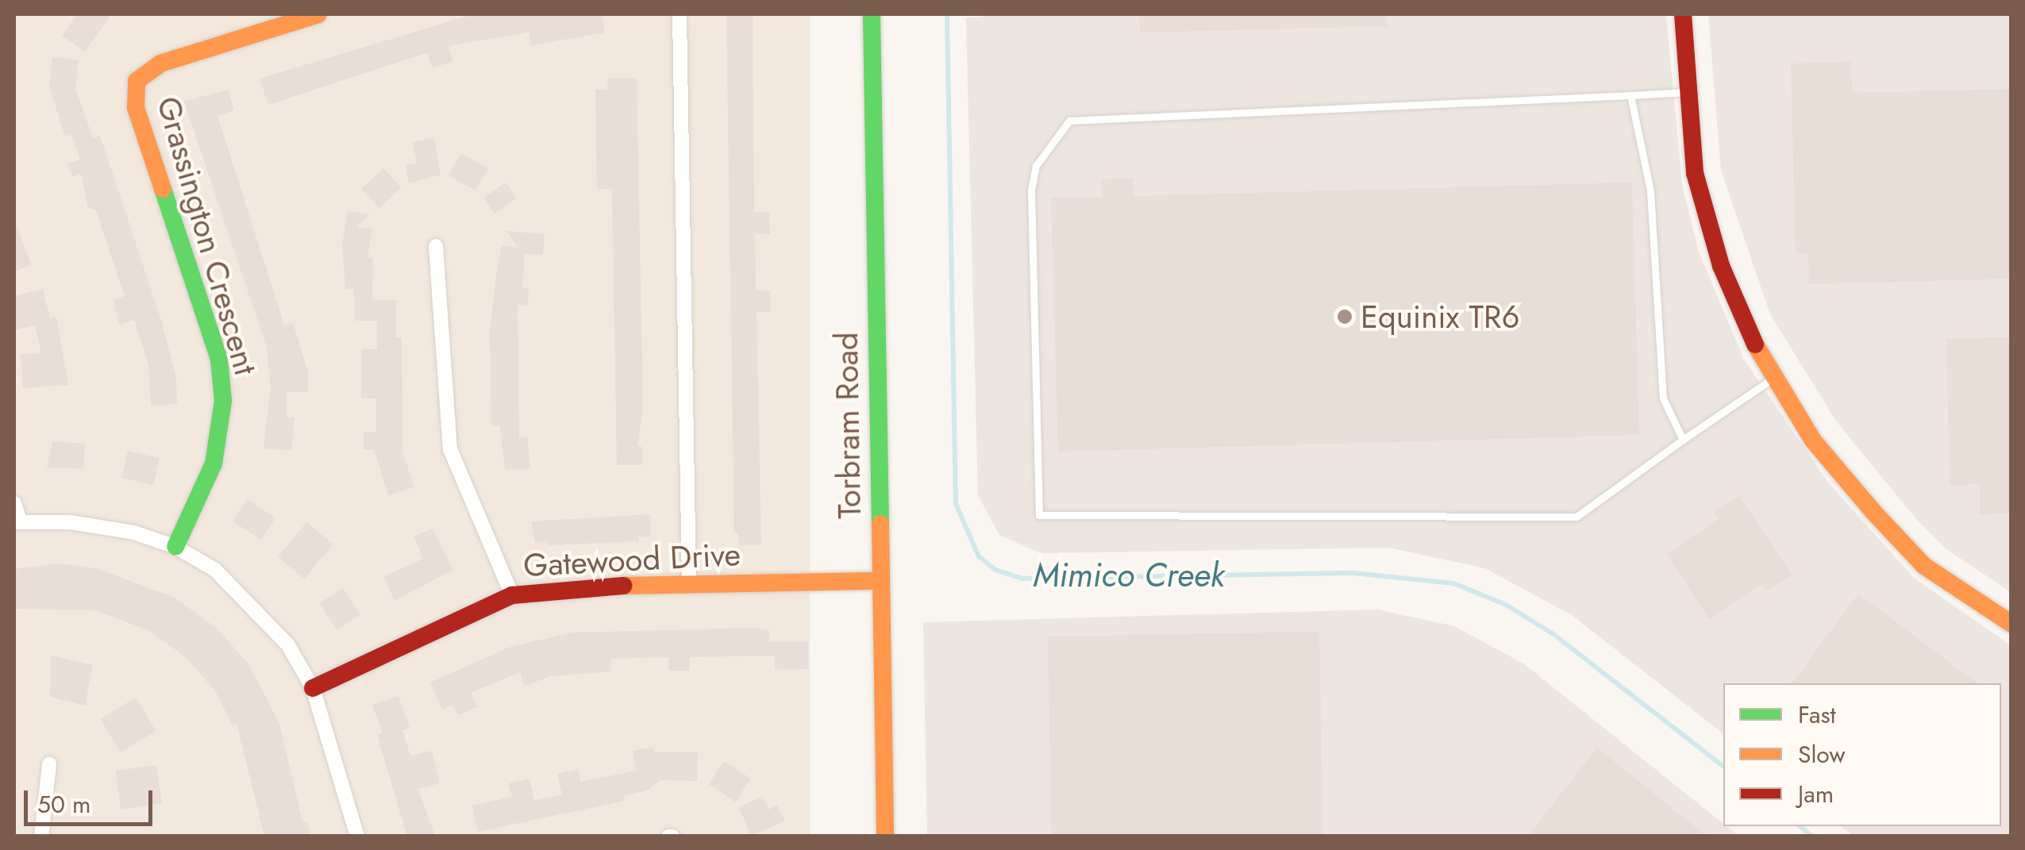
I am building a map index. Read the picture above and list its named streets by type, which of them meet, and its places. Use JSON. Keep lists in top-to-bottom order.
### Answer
{
  "streets": {
    "street": ["Grassington Crescent", "Torbram Road", "Gatewood Drive"]
  },
  "crossings": [
    ["Torbram Road", "Gatewood Drive"]
  ],
  "water": ["Mimico Creek"],
  "places": ["Equinix TR6"],
  "legend": ["Fast", "Slow", "Jam"],
  "scale_bar": "50 m"
}
